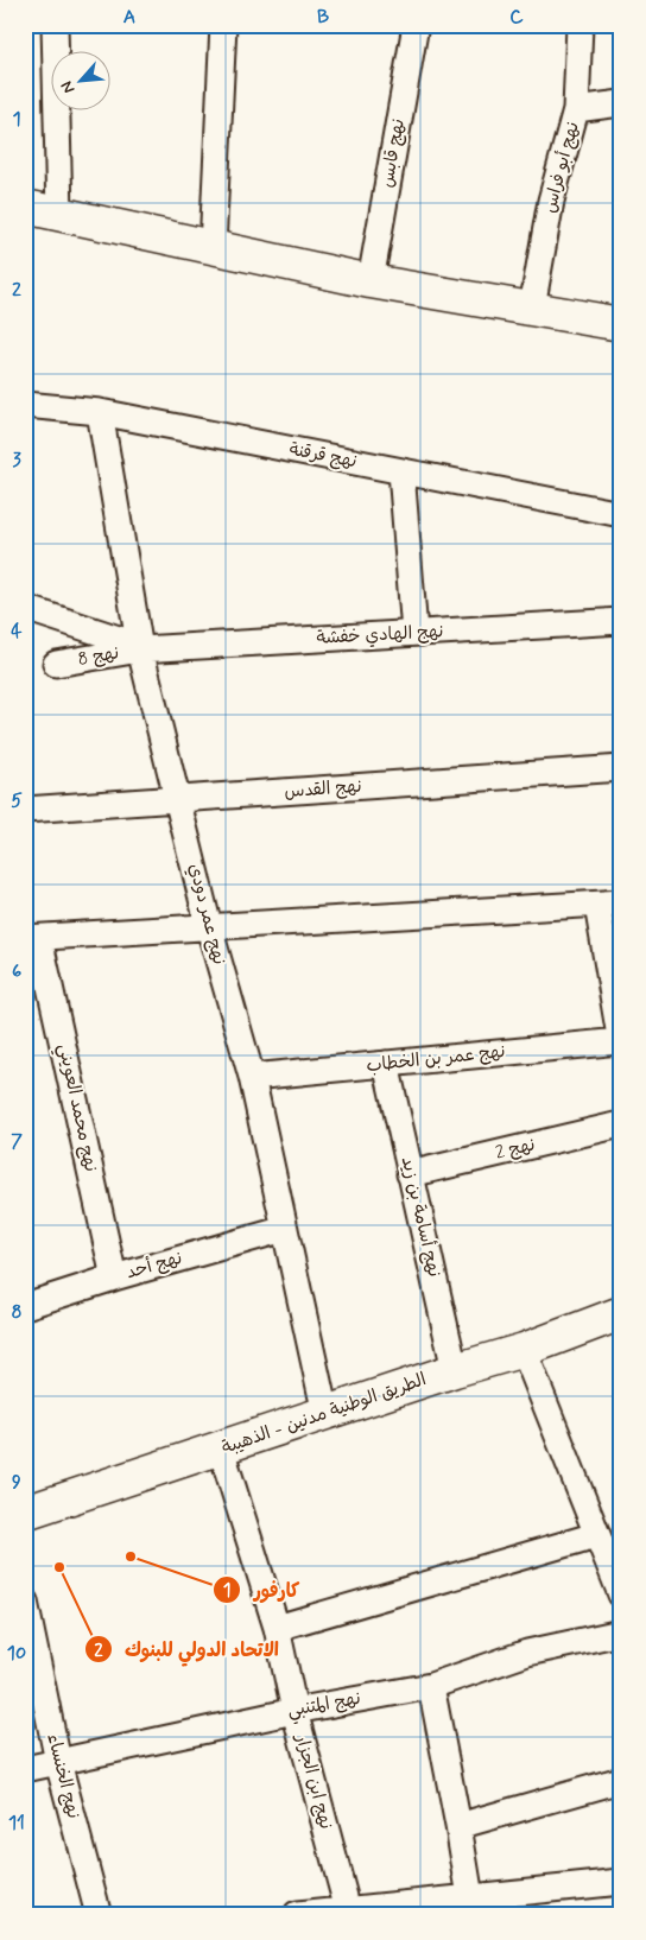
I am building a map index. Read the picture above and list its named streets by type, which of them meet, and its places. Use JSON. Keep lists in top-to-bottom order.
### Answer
{
  "streets": {
    "main road": ["الطريق الوطنية مدنين - الذهيبة"],
    "street": [
      "نهج قابس",
      "نهج أبو فراس",
      "نهج قرقنة",
      "نهج الهادي خفشة",
      "نهج 8",
      "نهج القدس",
      "نهج عمر دودي",
      "نهج عمر بن الخطاب",
      "نهج محمد العويني",
      "نهج 2",
      "نهج أسامة بن زيد",
      "نهج أحد",
      "نهج المتنبي",
      "نهج الخنساء",
      "نهج ابن الجزار"
    ]
  },
  "crossings": [
    ["نهج قرقنة", "نهج عمر دودي"],
    ["نهج الهادي خفشة", "نهج 8"],
    ["نهج الهادي خفشة", "نهج عمر دودي"],
    ["نهج 8", "نهج عمر دودي"],
    ["نهج القدس", "نهج عمر دودي"],
    ["نهج عمر دودي", "نهج عمر بن الخطاب"],
    ["نهج عمر دودي", "نهج أحد"],
    ["نهج عمر دودي", "الطريق الوطنية مدنين - الذهيبة"],
    ["نهج عمر بن الخطاب", "نهج أسامة بن زيد"],
    ["نهج محمد العويني", "نهج أحد"],
    ["نهج 2", "نهج أسامة بن زيد"],
    ["نهج أسامة بن زيد", "الطريق الوطنية مدنين - الذهيبة"],
    ["الطريق الوطنية مدنين - الذهيبة", "نهج ابن الجزار"],
    ["نهج المتنبي", "نهج الخنساء"],
    ["نهج المتنبي", "نهج ابن الجزار"]
  ],
  "places": ["كارفور", "الاتحاد الدولي للبنوك"],
  "north": "bottom left",
  "grid": {
    "columns": ["A", "B", "C"],
    "rows": [
      "1",
      "2",
      "3",
      "4",
      "5",
      "6",
      "7",
      "8",
      "9",
      "10",
      "11"
    ]
  }
}
